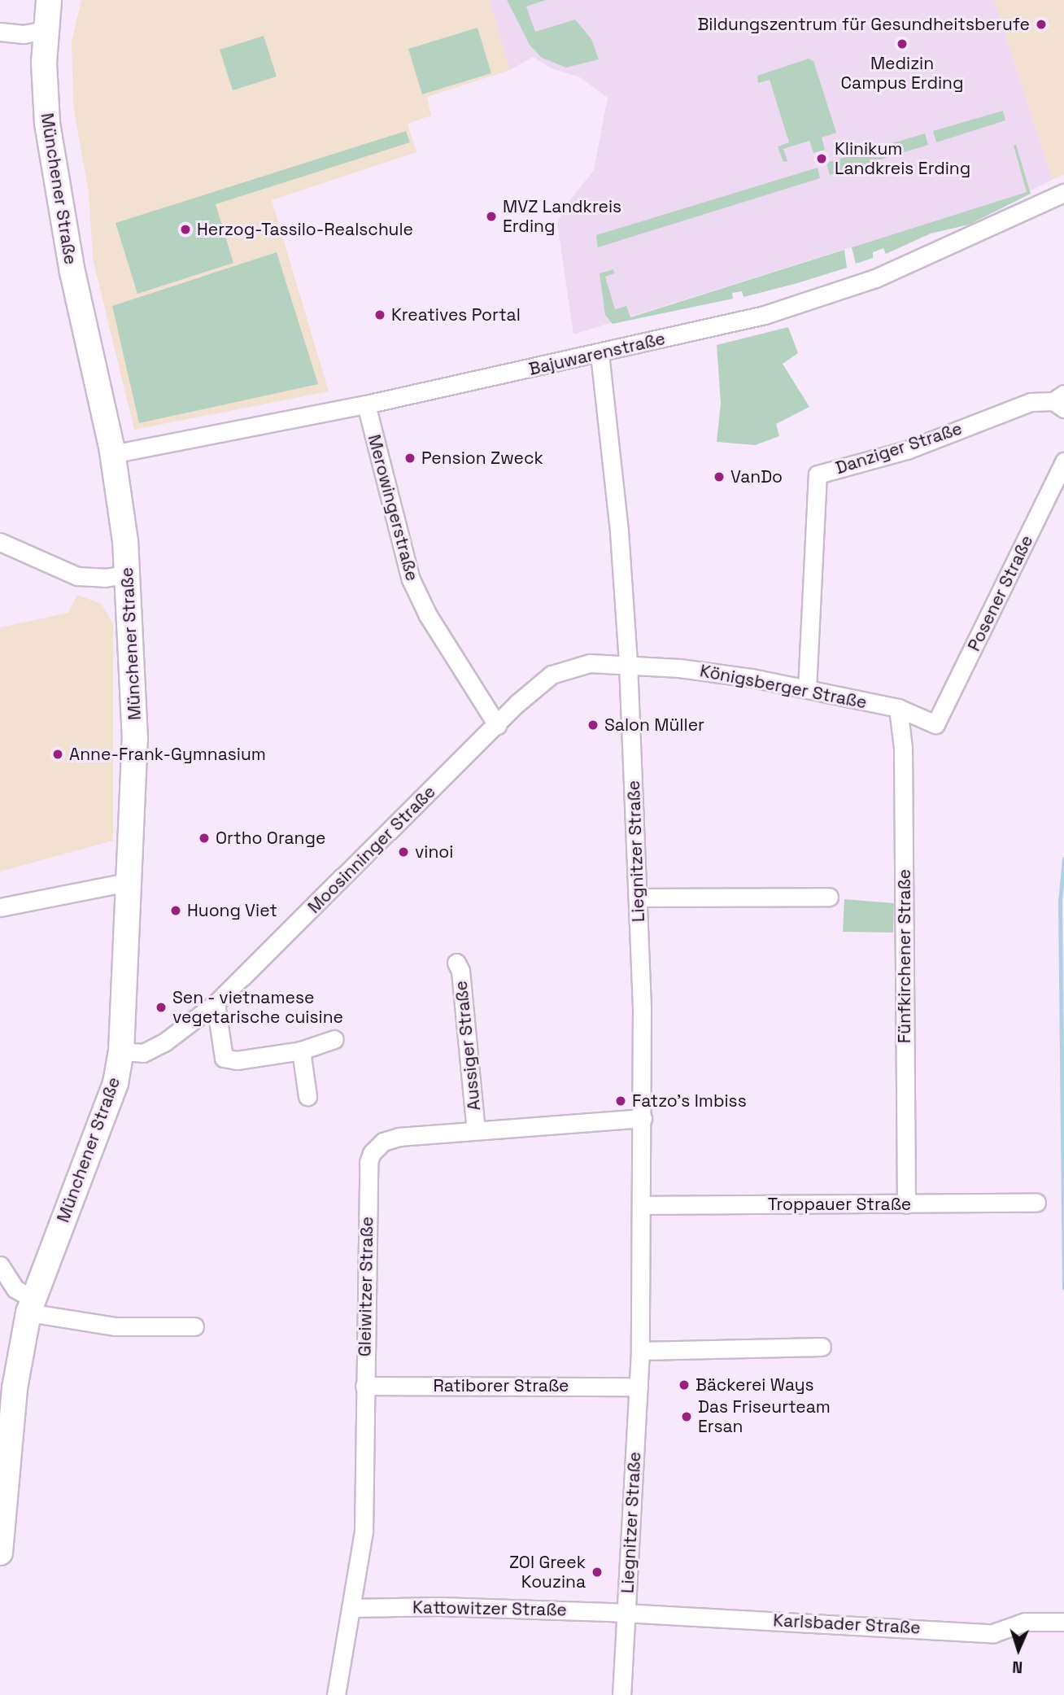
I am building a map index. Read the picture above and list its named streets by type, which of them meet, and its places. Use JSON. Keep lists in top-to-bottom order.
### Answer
{
  "streets": {
    "street": [
      "Münchener Straße",
      "Bajuwarenstraße",
      "Danziger Straße",
      "Merowingerstraße",
      "Posener Straße",
      "Königsberger Straße",
      "Moosinninger Straße",
      "Liegnitzer Straße",
      "Fünfkirchener Straße",
      "Aussiger Straße",
      "Troppauer Straße",
      "Gleiwitzer Straße",
      "Ratiborer Straße",
      "Kattowitzer Straße",
      "Karlsbader Straße"
    ]
  },
  "crossings": [
    ["Münchener Straße", "Bajuwarenstraße"],
    ["Münchener Straße", "Moosinninger Straße"],
    ["Bajuwarenstraße", "Merowingerstraße"],
    ["Bajuwarenstraße", "Liegnitzer Straße"],
    ["Danziger Straße", "Königsberger Straße"],
    ["Merowingerstraße", "Moosinninger Straße"],
    ["Posener Straße", "Königsberger Straße"],
    ["Königsberger Straße", "Moosinninger Straße"],
    ["Königsberger Straße", "Liegnitzer Straße"],
    ["Königsberger Straße", "Fünfkirchener Straße"],
    ["Moosinninger Straße", "Liegnitzer Straße"],
    ["Liegnitzer Straße", "Troppauer Straße"],
    ["Liegnitzer Straße", "Gleiwitzer Straße"],
    ["Liegnitzer Straße", "Ratiborer Straße"],
    ["Liegnitzer Straße", "Kattowitzer Straße"],
    ["Liegnitzer Straße", "Karlsbader Straße"],
    ["Fünfkirchener Straße", "Troppauer Straße"],
    ["Aussiger Straße", "Gleiwitzer Straße"],
    ["Gleiwitzer Straße", "Ratiborer Straße"],
    ["Gleiwitzer Straße", "Kattowitzer Straße"],
    ["Kattowitzer Straße", "Karlsbader Straße"]
  ],
  "places": [
    "Bildungszentrum für Gesundheitsberufe",
    "Medizin Campus Erding",
    "Klinikum Landkreis Erding",
    "MVZ Landkreis Erding",
    "Herzog-Tassilo-Realschule",
    "Kreatives Portal",
    "Pension Zweck",
    "VanDo",
    "Salon Müller",
    "Anne-Frank-Gymnasium",
    "Ortho Orange",
    "vinoi",
    "Huong Viet",
    "Sen - vietnamese vegetarische cuisine",
    "Fatzo's Imbiss",
    "Bäckerei Ways",
    "Das Friseurteam Ersan",
    "ZOI Greek Kouzina"
  ],
  "north": "bottom"
}
